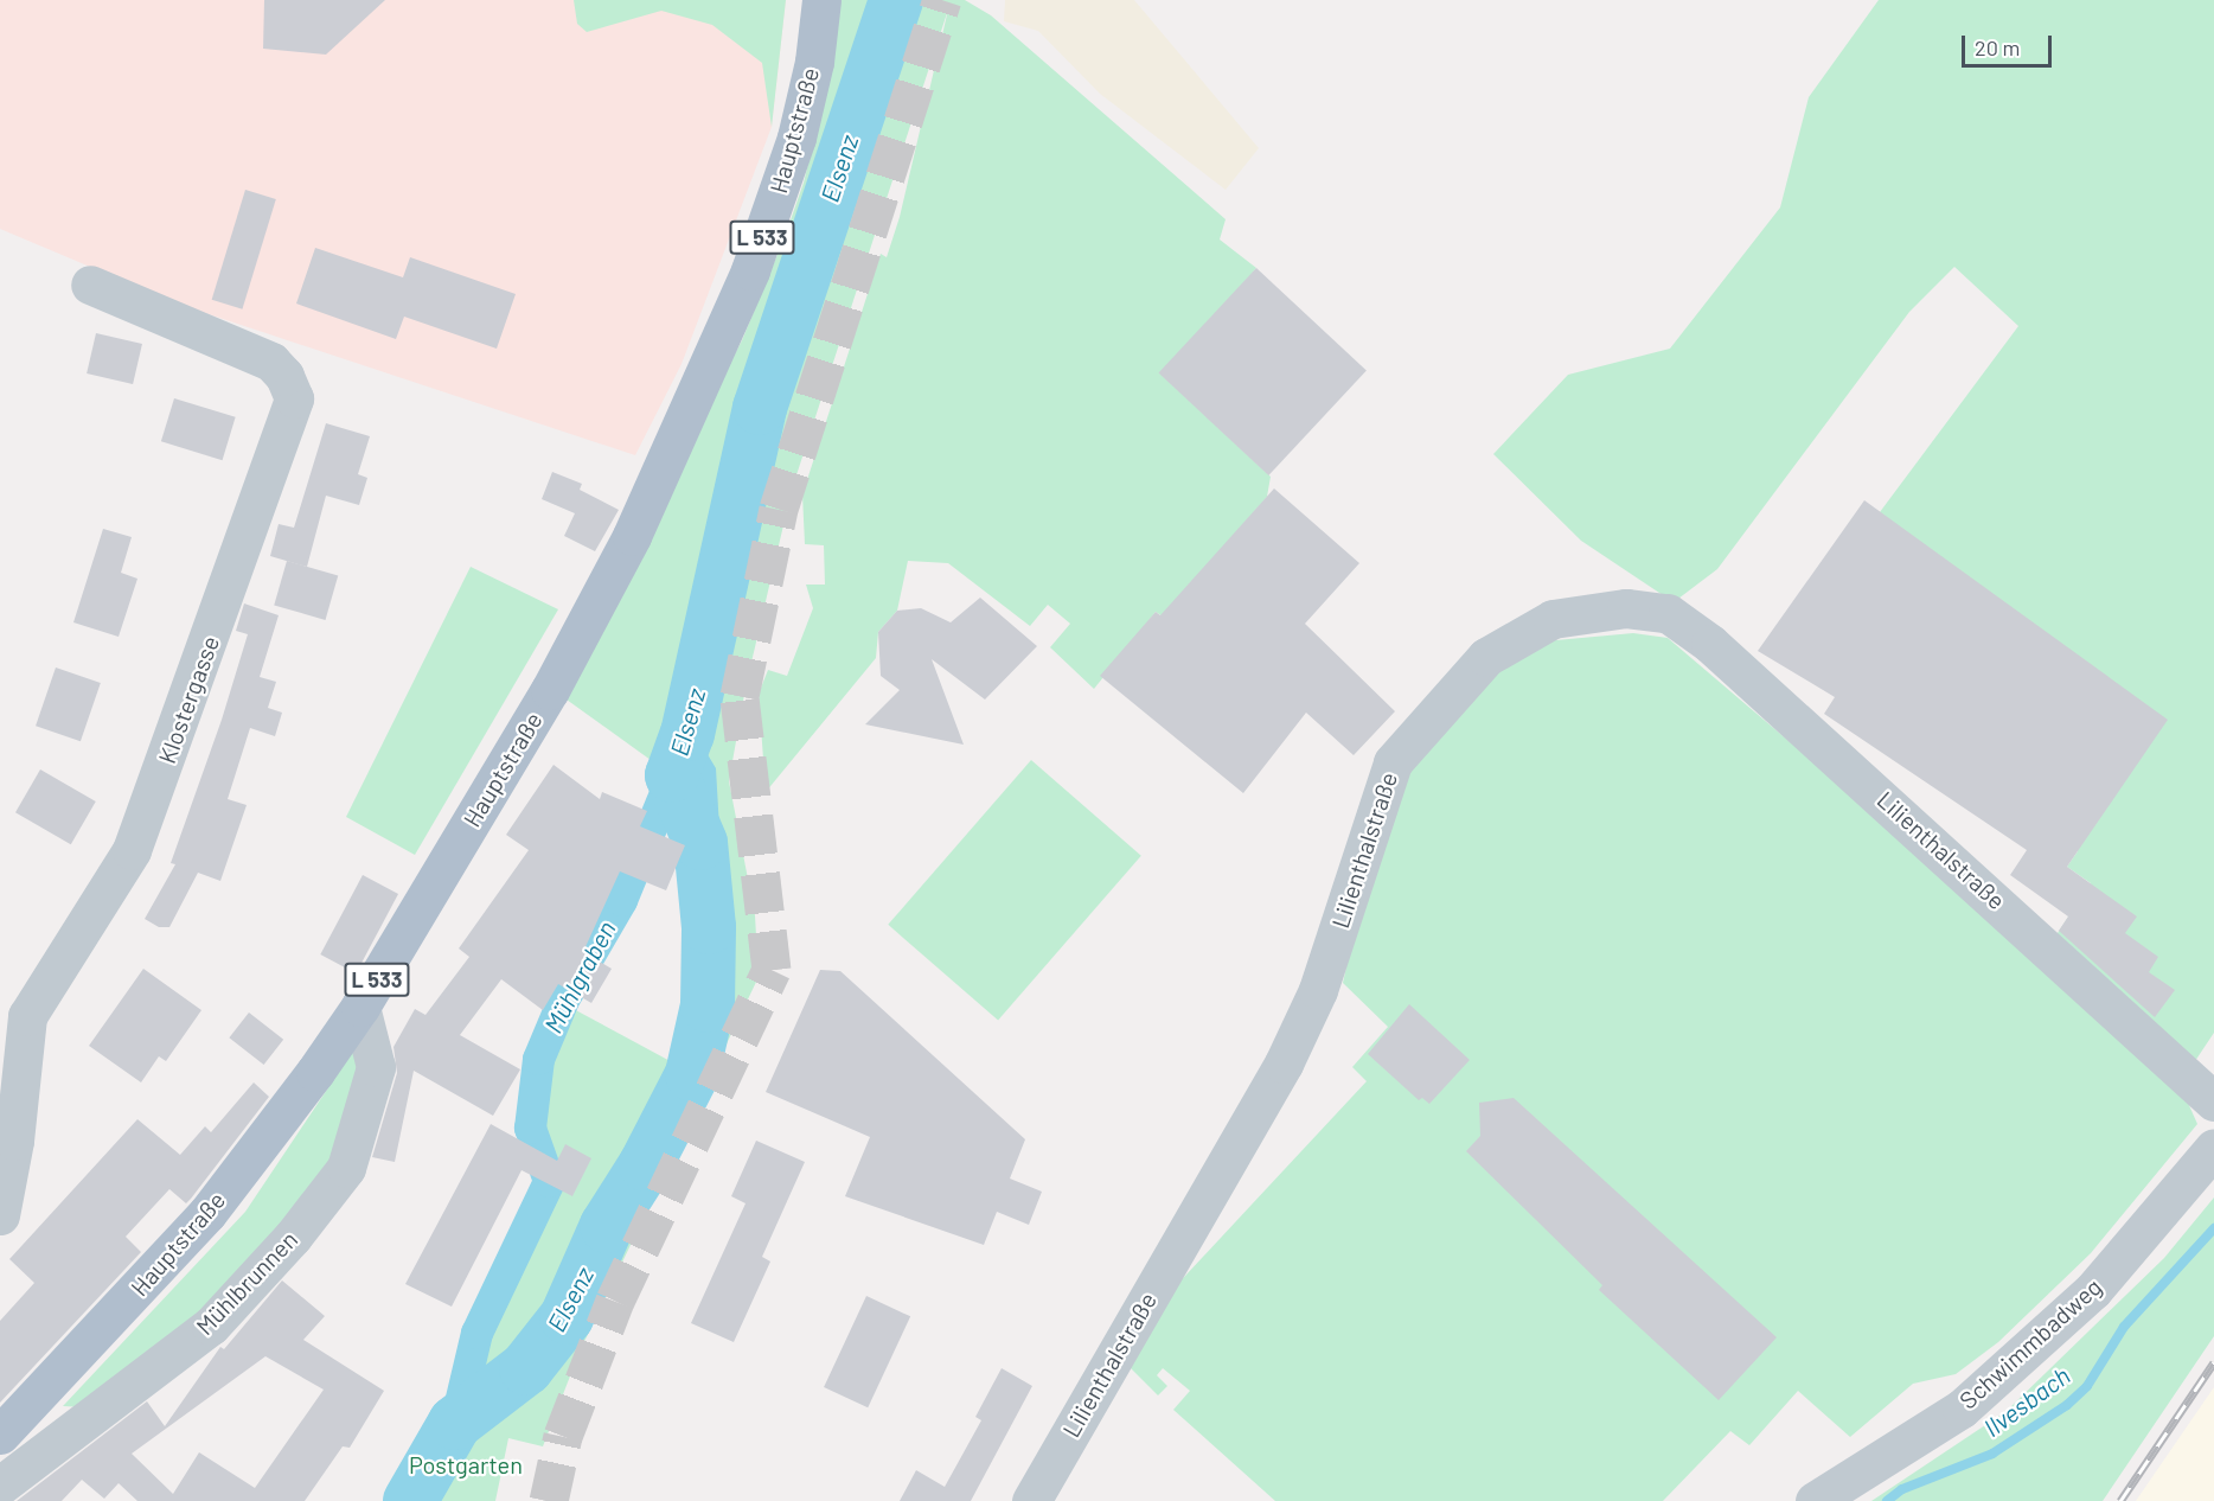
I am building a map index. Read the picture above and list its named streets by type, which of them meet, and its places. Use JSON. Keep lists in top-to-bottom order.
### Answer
{
  "streets": {
    "main road": ["Hauptstraße", "L 533"],
    "street": [
      "Klostergasse",
      "Lilienthalstraße",
      "Mühlbrunnen",
      "Schwimmbadweg"
    ]
  },
  "crossings": [
    ["Hauptstraße", "Mühlbrunnen"]
  ],
  "water": ["Elsenz", "Mühlgraben", "Ilvesbach"],
  "parks": ["Postgarten"],
  "scale_bar": "20 m"
}
